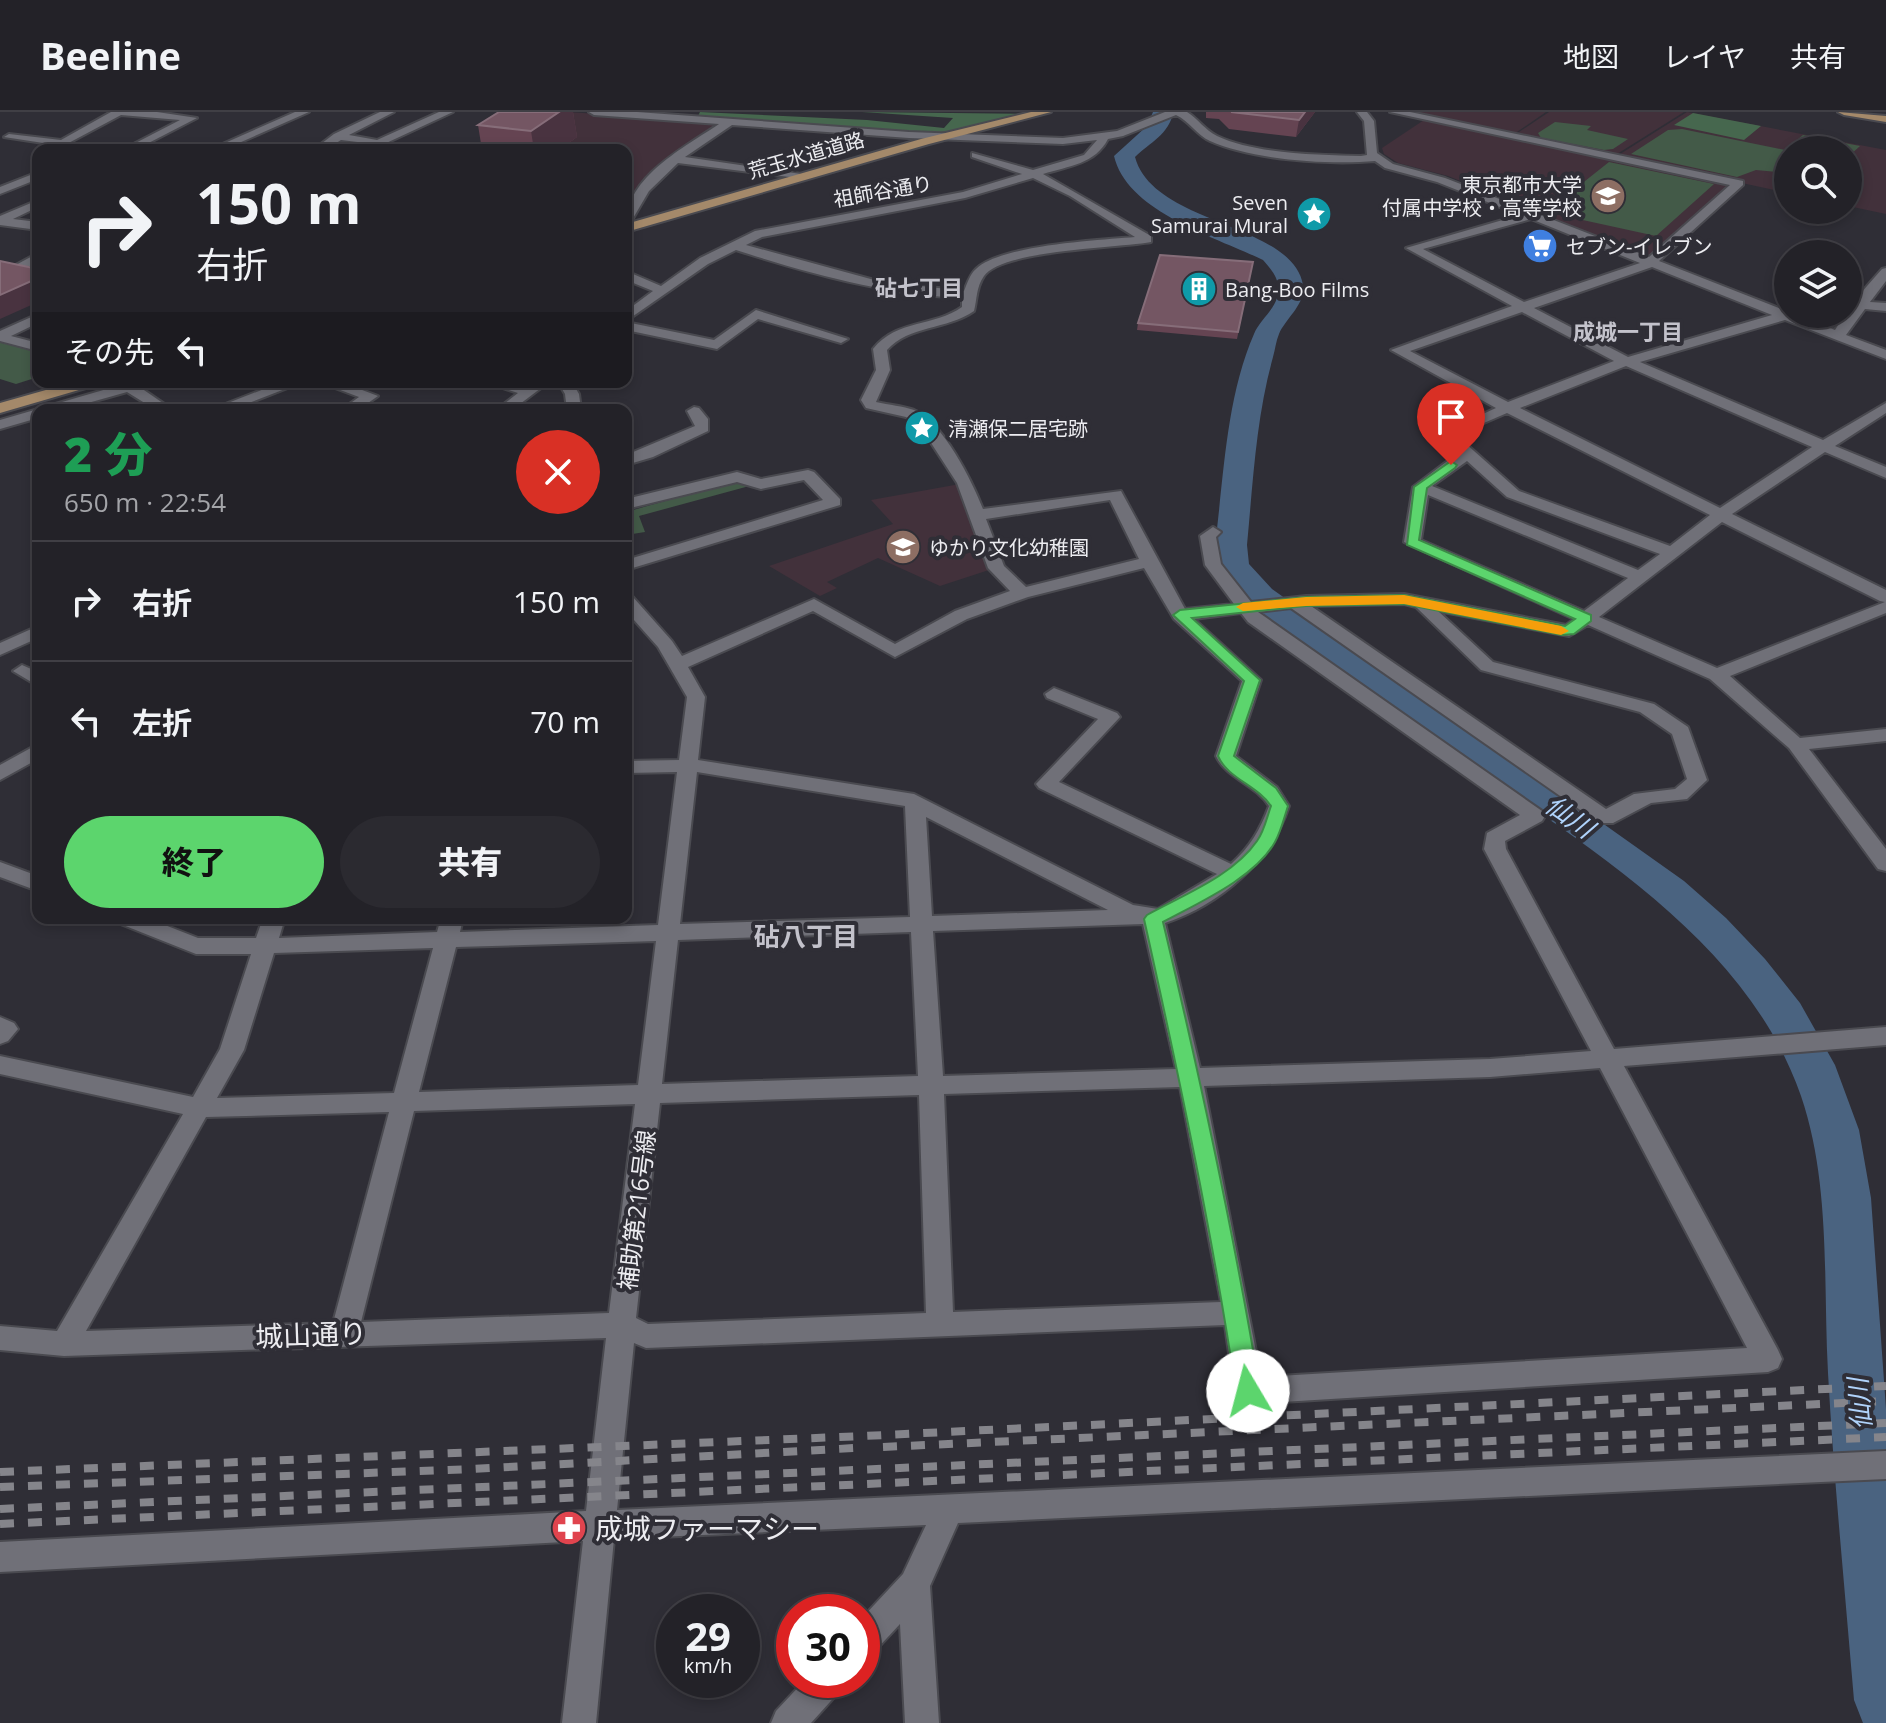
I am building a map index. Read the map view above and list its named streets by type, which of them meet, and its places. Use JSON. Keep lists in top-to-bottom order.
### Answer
{
  "streets": {
    "main road": ["荒玉水道道路"],
    "street": ["祖師谷通り", "補助第216号線", "城山通り"]
  },
  "crossings": [
    ["補助第216号線", "城山通り"]
  ],
  "districts": ["砧七丁目", "成城一丁目", "砧八丁目"],
  "water": ["仙川"],
  "places": {
    "school or university": ["東京都市大学 付属中学校・高等学校", "ゆかり文化幼稚園"],
    "place": ["Seven Samurai Mural", "清瀬保二居宅跡"],
    "supermarket": ["セブン-イレブン"],
    "building": ["Bang-Boo Films"],
    "pharmacy": ["成城ファーマシー"]
  },
  "page": {
    "header": "Beeline",
    "nav": ["地図", "レイヤ", "共有"],
    "turn": ["150 m", "右折"],
    "then": "その先",
    "heading": ["2 分", "650 m · 22:54"],
    "list": [
      {
        "name": "右折",
        "value": "150 m"
      },
      {
        "name": "左折",
        "value": "70 m"
      }
    ],
    "buttons": ["終了", "共有"],
    "speed": "29 km/h",
    "limit": "30"
  }
}
